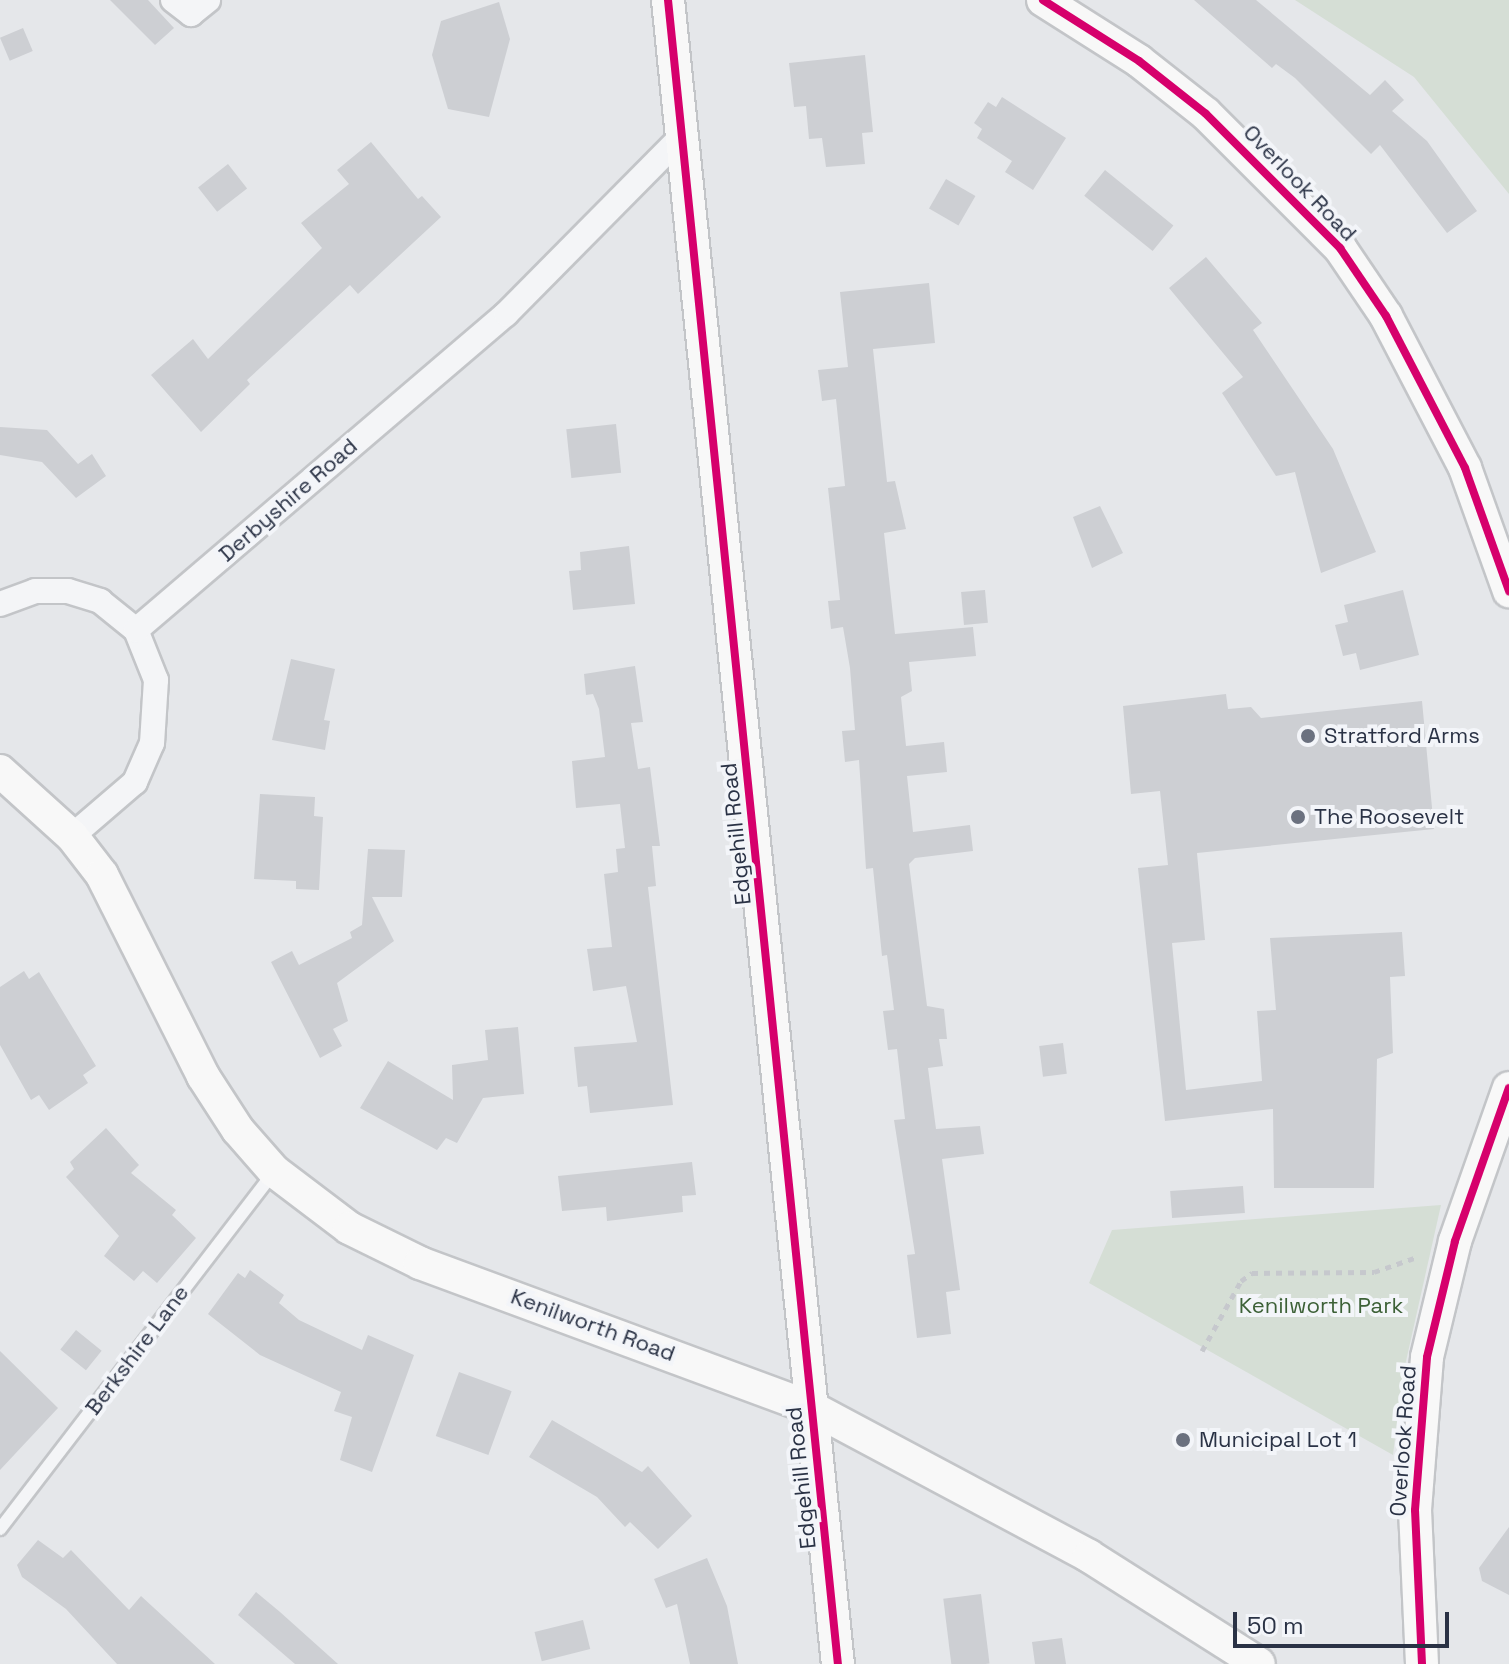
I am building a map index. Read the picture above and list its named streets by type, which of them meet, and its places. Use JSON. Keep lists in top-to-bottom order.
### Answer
{
  "streets": {
    "street": [
      "Overlook Road",
      "Derbyshire Road",
      "Edgehill Road",
      "Kenilworth Road"
    ],
    "lane": ["Berkshire Lane"]
  },
  "crossings": [
    ["Derbyshire Road", "Edgehill Road"],
    ["Edgehill Road", "Kenilworth Road"],
    ["Kenilworth Road", "Berkshire Lane"]
  ],
  "parks": ["Kenilworth Park"],
  "places": ["Stratford Arms", "The Roosevelt", "Municipal Lot 1"],
  "scale_bar": "50 m"
}
